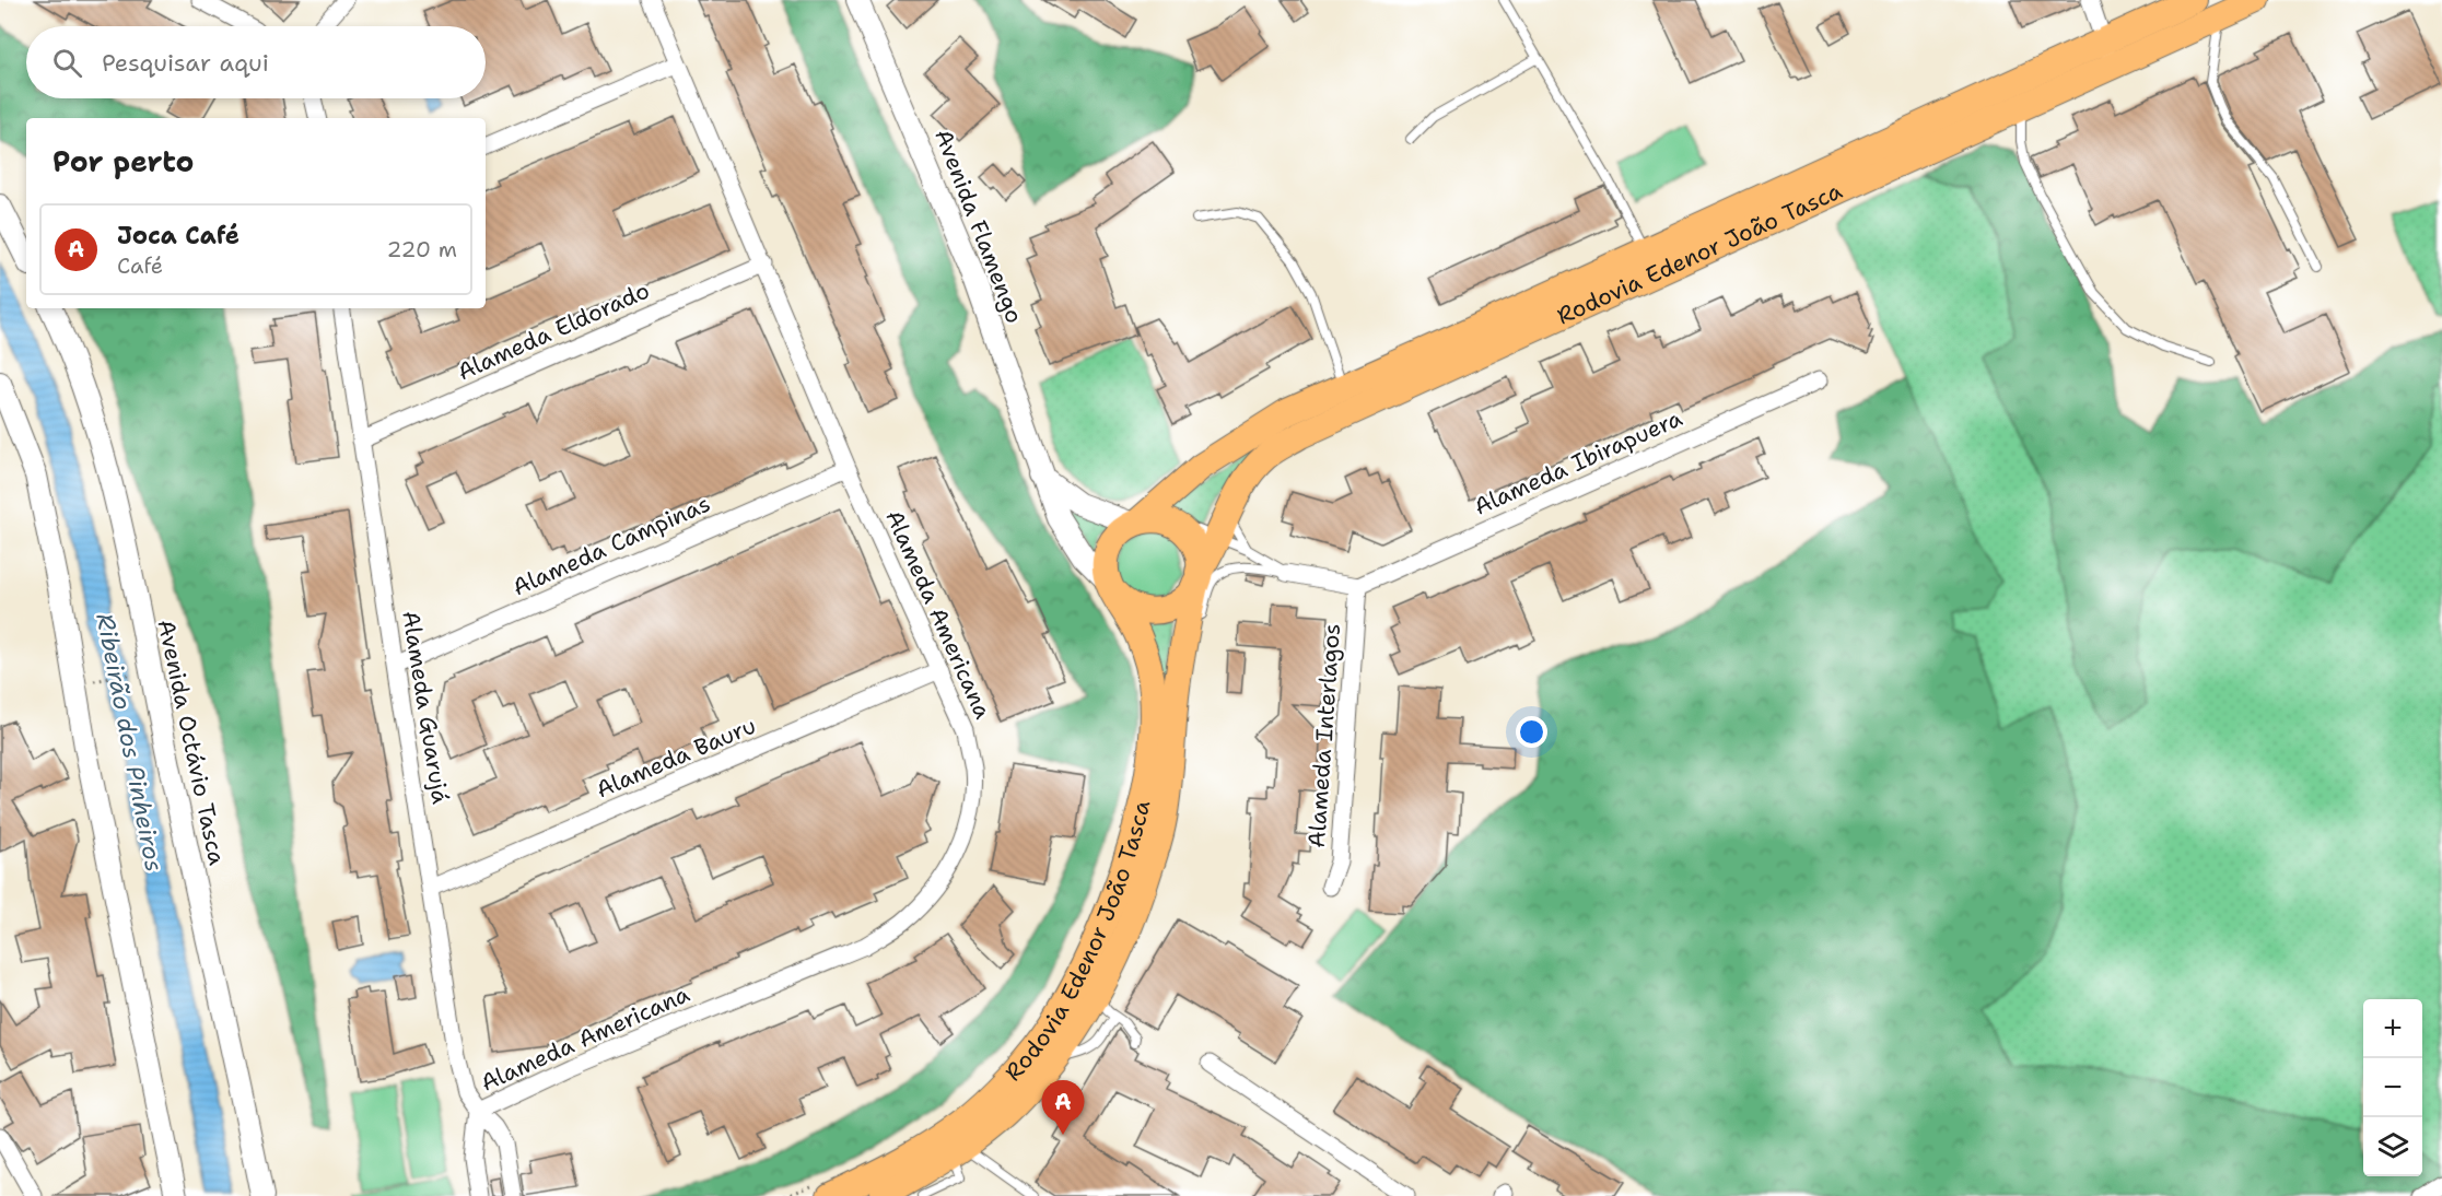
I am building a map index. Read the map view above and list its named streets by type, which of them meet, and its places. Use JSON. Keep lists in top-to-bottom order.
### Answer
{
  "streets": {
    "main road": ["Rodovia Edenor João Tasca"],
    "street": [
      "Avenida Flamengo",
      "Alameda Eldorado",
      "Alameda Ibirapuera",
      "Alameda Campinas",
      "Alameda Americana",
      "Alameda Guarujá",
      "Alameda Interlagos",
      "Avenida Octávio Tasca",
      "Alameda Bauru"
    ]
  },
  "crossings": [
    ["Avenida Flamengo", "Rodovia Edenor João Tasca"],
    ["Alameda Eldorado", "Alameda Americana"],
    ["Alameda Eldorado", "Alameda Guarujá"],
    ["Alameda Ibirapuera", "Alameda Interlagos"],
    ["Alameda Campinas", "Alameda Americana"],
    ["Alameda Campinas", "Alameda Guarujá"],
    ["Alameda Americana", "Alameda Guarujá"],
    ["Alameda Americana", "Alameda Bauru"],
    ["Alameda Guarujá", "Alameda Bauru"]
  ],
  "water": ["Ribeirão dos Pinheiros"],
  "page": {
    "search": "Pesquisar aqui",
    "heading": "Por perto",
    "list": [
      {
        "mark": "A",
        "name": "Joca Café",
        "note": "Café",
        "value": "220 m"
      }
    ],
    "map_buttons": ["+", "−"],
    "pins": "A"
  }
}
